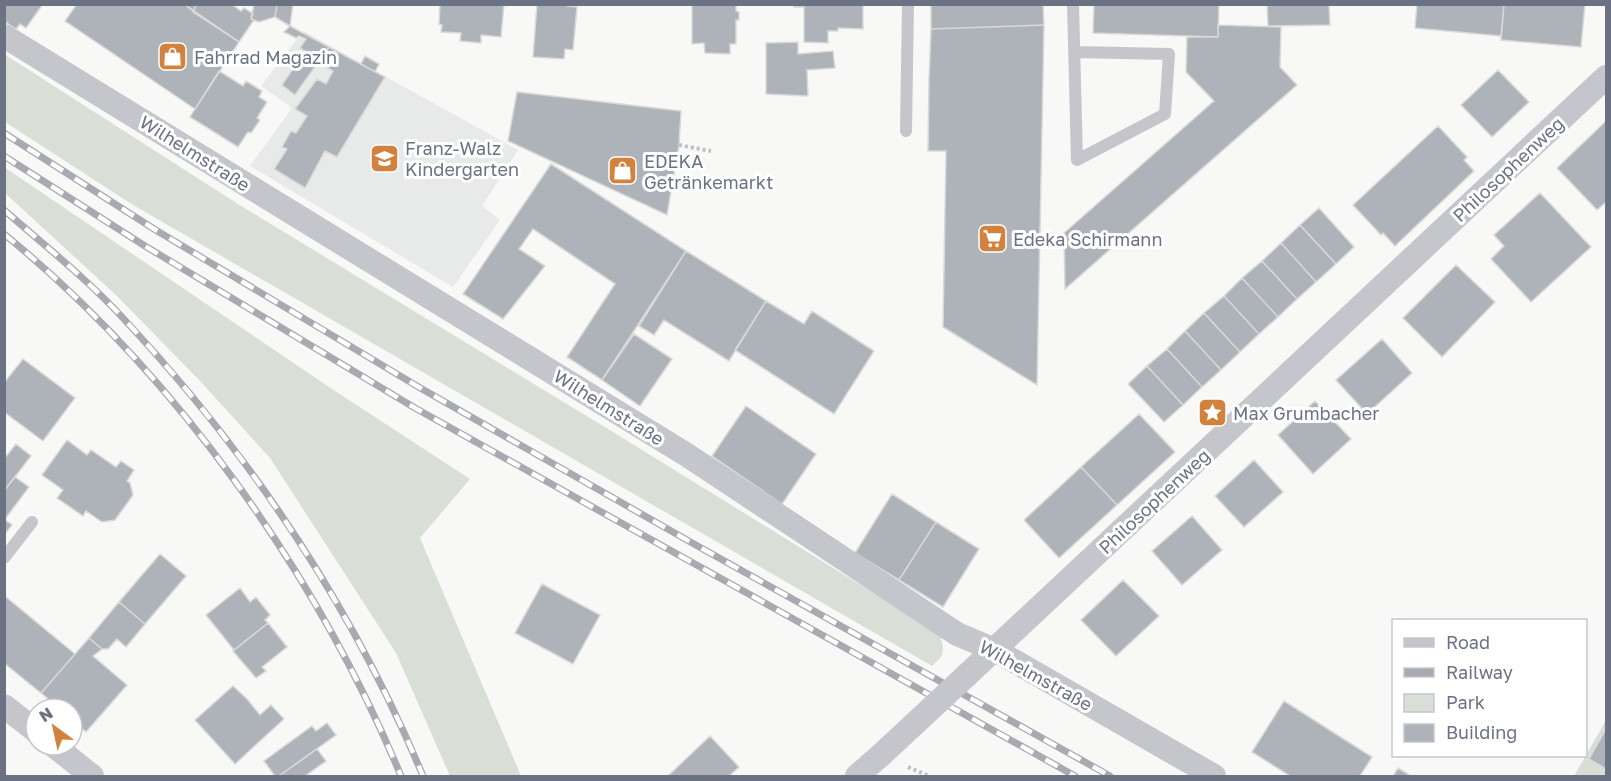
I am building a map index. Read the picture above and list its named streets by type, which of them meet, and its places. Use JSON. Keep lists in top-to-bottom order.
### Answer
{
  "streets": {
    "street": ["Wilhelmstraße", "Philosophenweg"]
  },
  "crossings": [
    ["Wilhelmstraße", "Philosophenweg"]
  ],
  "places": {
    "shop": ["Fahrrad Magazin", "EDEKA Getränkemarkt"],
    "school or university": ["Franz-Walz Kindergarten"],
    "supermarket": ["Edeka Schirmann"],
    "place": ["Max Grumbacher"]
  },
  "legend": [
    "Road",
    "Railway",
    "Park",
    "Building"
  ],
  "north": "top left"
}
